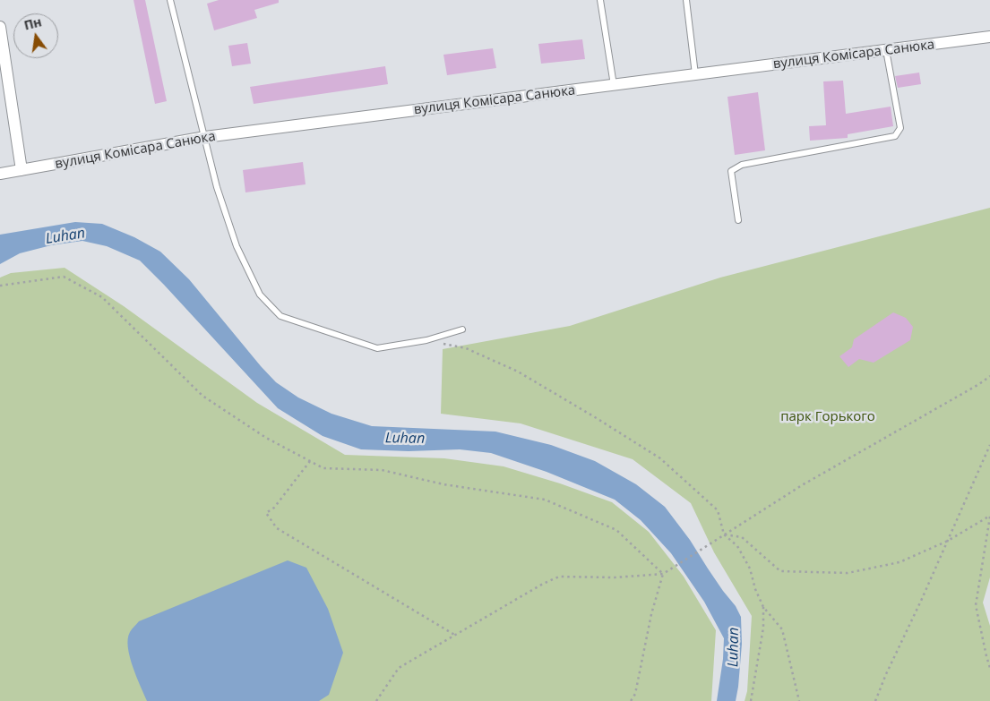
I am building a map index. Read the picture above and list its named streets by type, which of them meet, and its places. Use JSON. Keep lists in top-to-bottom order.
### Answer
{
  "streets": {
    "street": ["вулиця Комісара Санюка"]
  },
  "water": ["Luhan"],
  "parks": ["парк Горького"],
  "north": "top"
}
